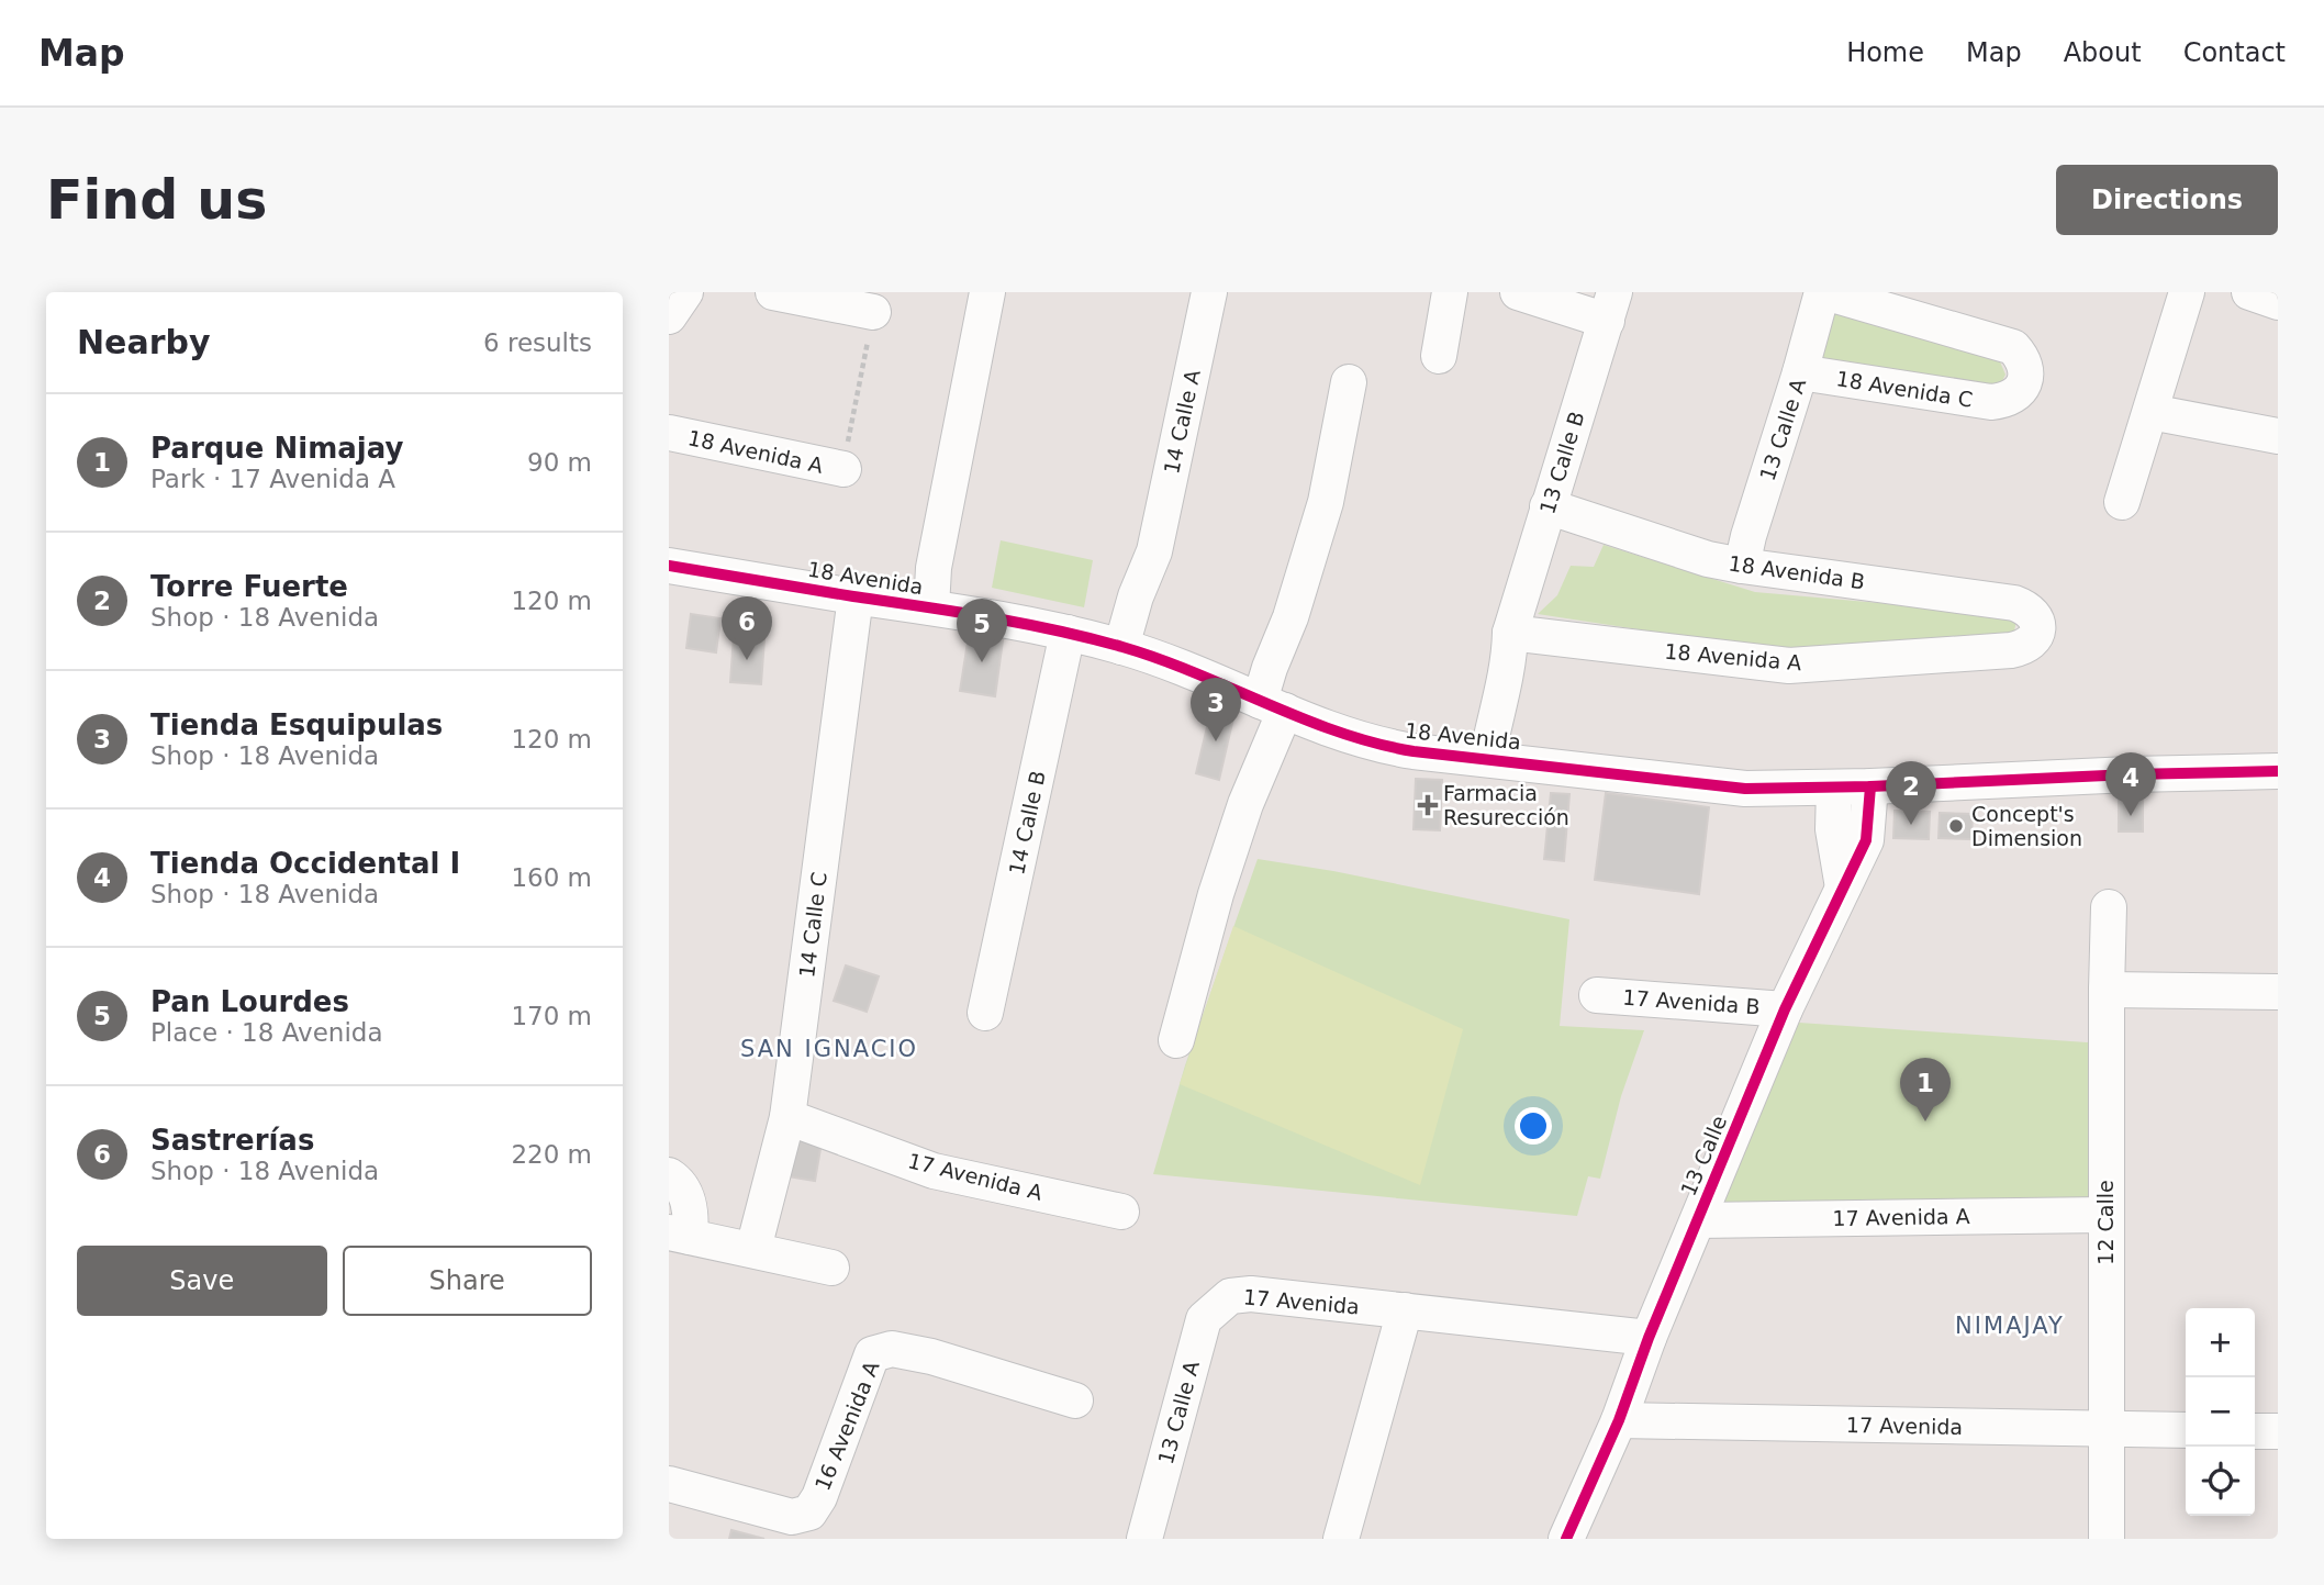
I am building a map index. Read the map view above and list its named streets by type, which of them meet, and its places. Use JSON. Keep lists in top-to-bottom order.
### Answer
{
  "streets": {
    "street": [
      "18 Avenida C",
      "14 Calle A",
      "13 Calle A",
      "18 Avenida A",
      "13 Calle B",
      "18 Avenida B",
      "18 Avenida",
      "14 Calle B",
      "14 Calle C",
      "17 Avenida B",
      "13 Calle",
      "17 Avenida A",
      "12 Calle",
      "17 Avenida",
      "16 Avenida A"
    ]
  },
  "crossings": [
    ["18 Avenida C", "13 Calle A"],
    ["14 Calle A", "18 Avenida"],
    ["13 Calle A", "18 Avenida B"],
    ["13 Calle A", "17 Avenida"],
    ["18 Avenida A", "13 Calle B"],
    ["18 Avenida A", "18 Avenida B"],
    ["13 Calle B", "18 Avenida B"],
    ["13 Calle B", "18 Avenida"],
    ["18 Avenida", "14 Calle B"],
    ["18 Avenida", "14 Calle C"],
    ["18 Avenida", "13 Calle"],
    ["14 Calle C", "17 Avenida A"],
    ["17 Avenida B", "13 Calle"],
    ["13 Calle", "17 Avenida A"],
    ["13 Calle", "17 Avenida"],
    ["17 Avenida A", "12 Calle"],
    ["12 Calle", "17 Avenida"]
  ],
  "districts": ["SAN IGNACIO", "NIMAJAY"],
  "places": {
    "health": ["Farmacia Resurección"],
    "other": ["Concept's Dimension"]
  },
  "page": {
    "header": "Map",
    "nav": [
      "Home",
      "Map",
      "About",
      "Contact"
    ],
    "buttons": [
      "Directions",
      ["Save", "Share"]
    ],
    "title": "Find us",
    "heading": ["Nearby", "6 results"],
    "list": [
      {
        "mark": "1",
        "name": "Parque Nimajay",
        "note": "Park · 17 Avenida A",
        "value": "90 m"
      },
      {
        "mark": "2",
        "name": "Torre Fuerte",
        "note": "Shop · 18 Avenida",
        "value": "120 m"
      },
      {
        "mark": "3",
        "name": "Tienda Esquipulas",
        "note": "Shop · 18 Avenida",
        "value": "120 m"
      },
      {
        "mark": "4",
        "name": "Tienda Occidental I",
        "note": "Shop · 18 Avenida",
        "value": "160 m"
      },
      {
        "mark": "5",
        "name": "Pan Lourdes",
        "note": "Place · 18 Avenida",
        "value": "170 m"
      },
      {
        "mark": "6",
        "name": "Sastrerías",
        "note": "Shop · 18 Avenida",
        "value": "220 m"
      }
    ],
    "pins": [
      "6",
      "5",
      "3",
      "4",
      "2",
      "1"
    ],
    "map_buttons": ["+", "−"]
  }
}
